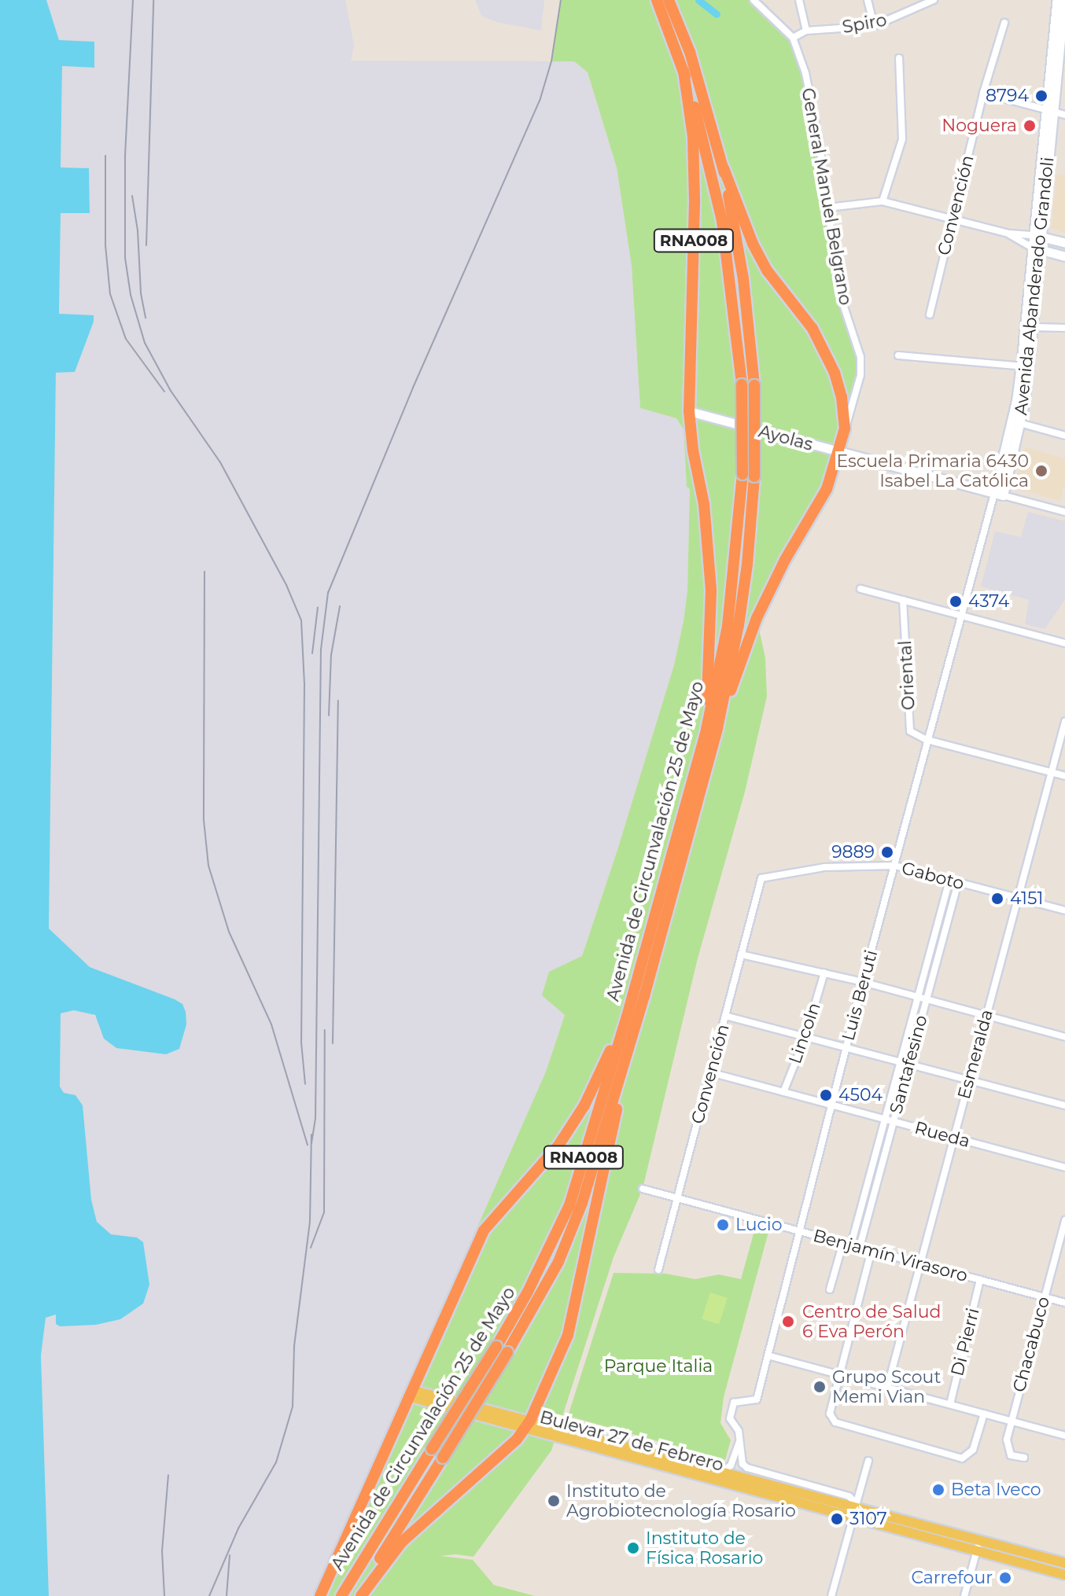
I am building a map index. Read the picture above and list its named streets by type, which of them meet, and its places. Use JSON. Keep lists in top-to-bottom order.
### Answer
{
  "streets": {
    "highway": ["RNA008", "Avenida de Circunvalación 25 de Mayo"],
    "main road": ["Bulevar 27 de Febrero"],
    "street": [
      "Spiro",
      "General Manuel Belgrano",
      "Convención",
      "Avenida Abanderado Grandoli",
      "Ayolas",
      "Oriental",
      "Gaboto",
      "Luis Beruti",
      "Lincoln",
      "Esmeralda",
      "Santafesino",
      "Rueda",
      "Benjamín Virasoro",
      "Di Pierri",
      "Chacabuco"
    ]
  },
  "crossings": [
    ["Spiro", "General Manuel Belgrano"],
    ["Convención", "Gaboto"],
    ["Convención", "Rueda"],
    ["Convención", "Benjamín Virasoro"],
    ["RNA008", "Ayolas"],
    ["RNA008", "Avenida de Circunvalación 25 de Mayo"],
    ["RNA008", "Bulevar 27 de Febrero"],
    ["Avenida Abanderado Grandoli", "Ayolas"],
    ["Avenida Abanderado Grandoli", "Luis Beruti"],
    ["Ayolas", "Luis Beruti"],
    ["Oriental", "Luis Beruti"],
    ["Gaboto", "Luis Beruti"],
    ["Gaboto", "Esmeralda"],
    ["Gaboto", "Santafesino"],
    ["Luis Beruti", "Rueda"],
    ["Luis Beruti", "Benjamín Virasoro"],
    ["Luis Beruti", "Bulevar 27 de Febrero"],
    ["Lincoln", "Rueda"],
    ["Esmeralda", "Rueda"],
    ["Esmeralda", "Benjamín Virasoro"],
    ["Santafesino", "Rueda"],
    ["Santafesino", "Benjamín Virasoro"],
    ["Benjamín Virasoro", "Di Pierri"],
    ["Benjamín Virasoro", "Chacabuco"]
  ],
  "parks": ["Parque Italia"],
  "places": [
    "8794",
    "Noguera",
    "Escuela Primaria 6430 Isabel La Católica",
    "4374",
    "9889",
    "4151",
    "4504",
    "Lucio",
    "Centro de Salud 6 Eva Perón",
    "Grupo Scout Memi Vian",
    "Beta Iveco",
    "Instituto de Agrobiotecnología Rosario",
    "3107",
    "Instituto de Física Rosario",
    "Carrefour"
  ]
}
